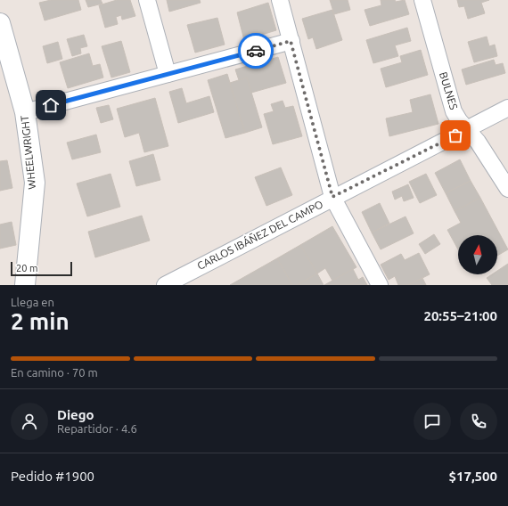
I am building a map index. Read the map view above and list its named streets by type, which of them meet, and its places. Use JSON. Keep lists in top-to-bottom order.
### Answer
{
  "streets": {
    "main road": ["WHEELWRIGHT"],
    "street": ["BULNES", "CARLOS IBÁÑEZ DEL CAMPO"]
  },
  "crossings": [
    ["BULNES", "CARLOS IBÁÑEZ DEL CAMPO"]
  ],
  "scale_bar": "20 m",
  "north": "top",
  "page": {
    "scale": "20 m",
    "heading": ["2 min", "Llega en", "20:55–21:00"],
    "panel": [
      "Diego",
      "Repartidor · 4.6",
      "Pedido #1900",
      "$17,500"
    ],
    "bar": "En camino · 70 m"
  }
}
